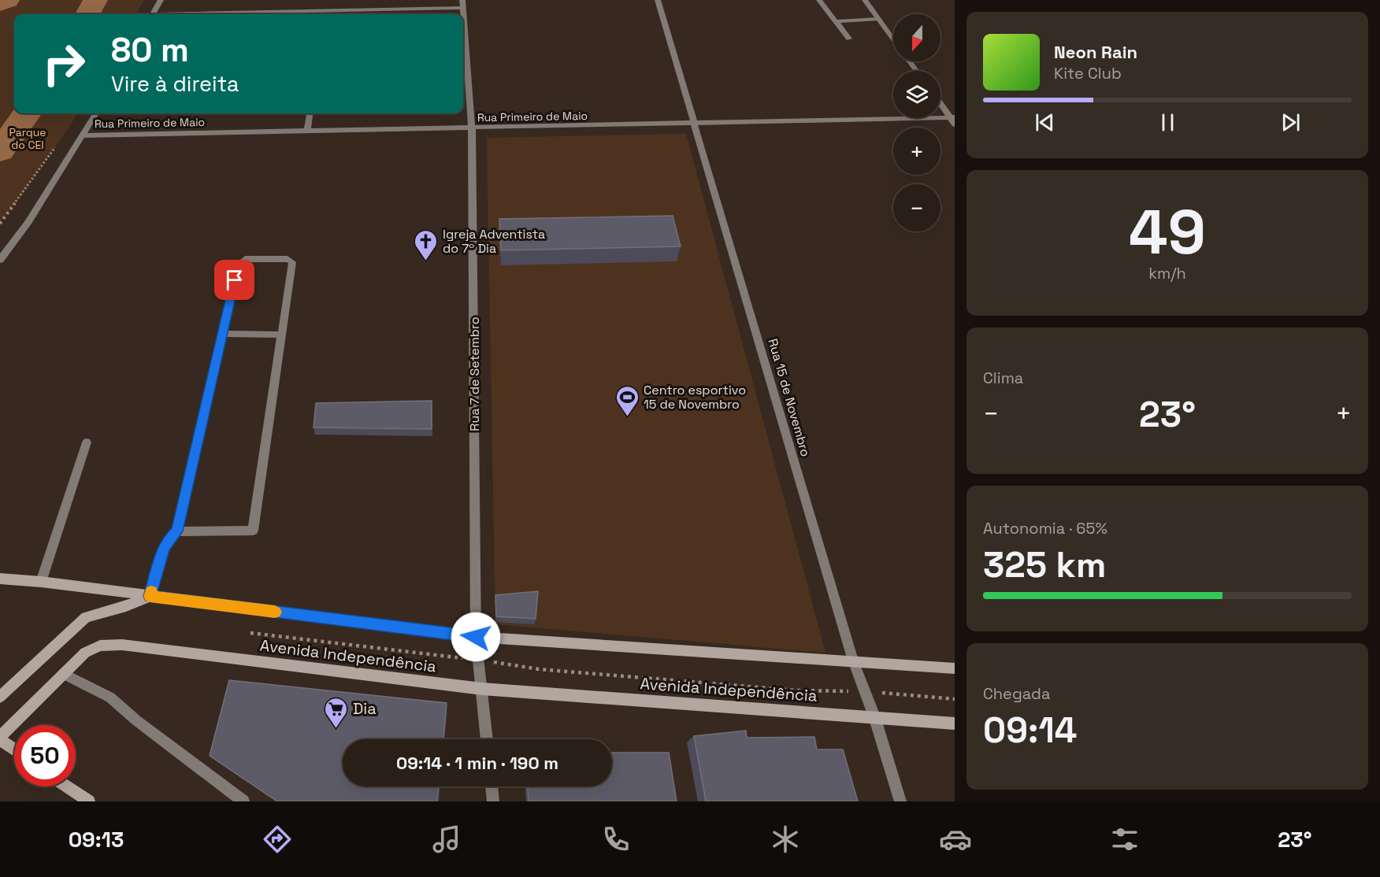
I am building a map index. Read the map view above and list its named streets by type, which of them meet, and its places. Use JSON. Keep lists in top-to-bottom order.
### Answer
{
  "streets": {
    "main road": ["Avenida Independência"],
    "street": ["Rua Primeiro de Maio", "Rua 7 de Setembro", "Rua 15 de Novembro"]
  },
  "crossings": [
    ["Rua Primeiro de Maio", "Rua 7 de Setembro"],
    ["Rua Primeiro de Maio", "Rua 15 de Novembro"],
    ["Rua 7 de Setembro", "Avenida Independência"],
    ["Rua 15 de Novembro", "Avenida Independência"]
  ],
  "parks": ["Parque do CEI"],
  "places": {
    "church": ["Igreja Adventista do 7º Dia"],
    "sports": ["Centro esportivo 15 de Novembro"],
    "supermarket": ["Dia"]
  },
  "north": "bottom",
  "page": {
    "map_buttons": ["+", "−"],
    "turn": ["80 m", "Vire à direita"],
    "song": ["Neon Rain", "Kite Club"],
    "tile": [
      ["49", "km/h"],
      "Clima",
      ["Autonomia · 65%", "325 km"],
      ["Chegada", "09:14"]
    ],
    "heat": ["−", "23°", "+"],
    "limit": "50",
    "trip": "09:14 · 1 min · 190 m",
    "tabs": ["09:13", "23°"]
  }
}
